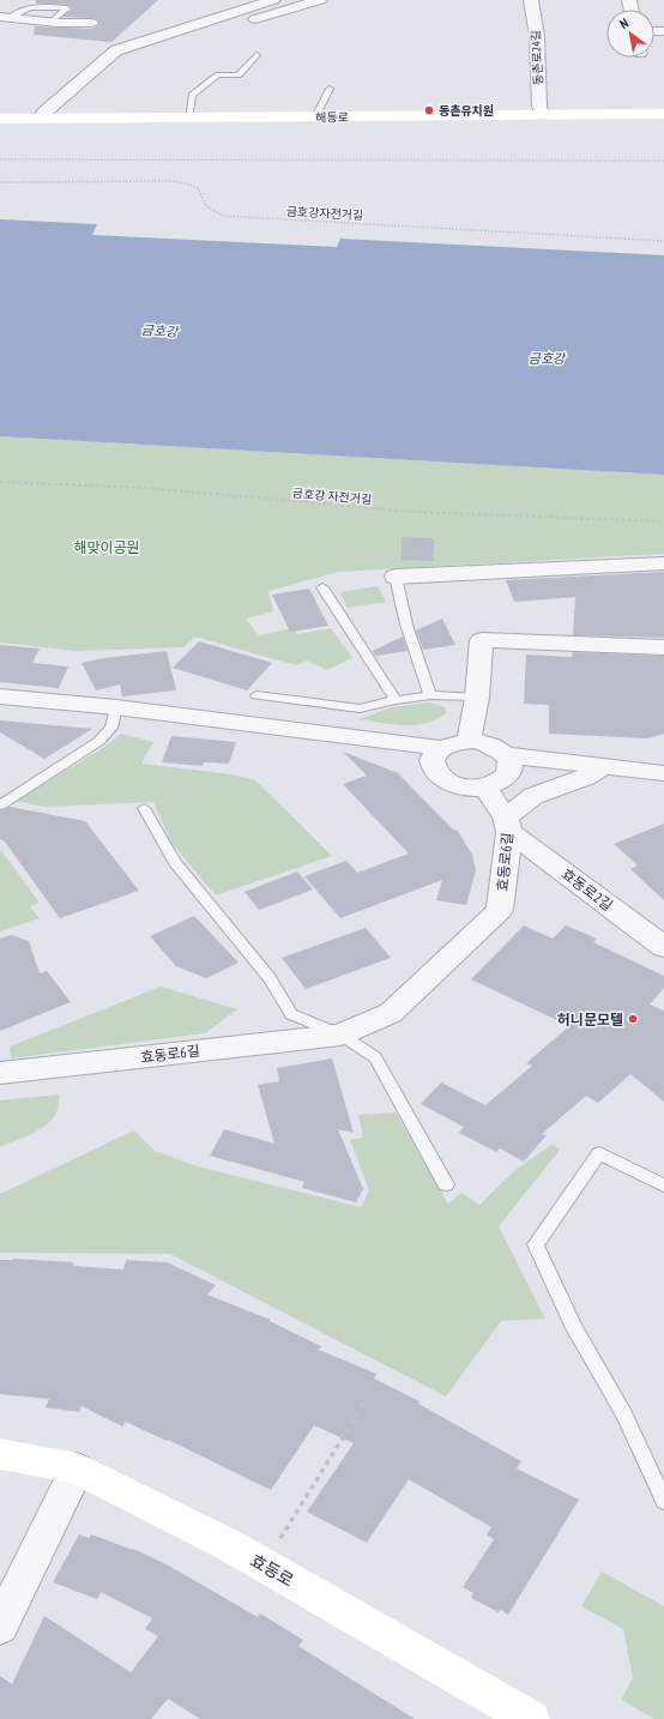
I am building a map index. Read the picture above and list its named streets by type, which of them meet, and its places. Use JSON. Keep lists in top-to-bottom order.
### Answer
{
  "streets": {
    "street": [
      "동촌로24길",
      "해동로",
      "효동로6길",
      "효동로2길",
      "효동로"
    ],
    "path": ["금호강자전거길", "금호강 자전거길"]
  },
  "crossings": [
    ["동촌로24길", "해동로"],
    ["효동로6길", "효동로2길"]
  ],
  "water": ["금호강"],
  "parks": ["해맞이공원"],
  "places": ["동촌유치원", "허니문모텔"],
  "north": "top left"
}
